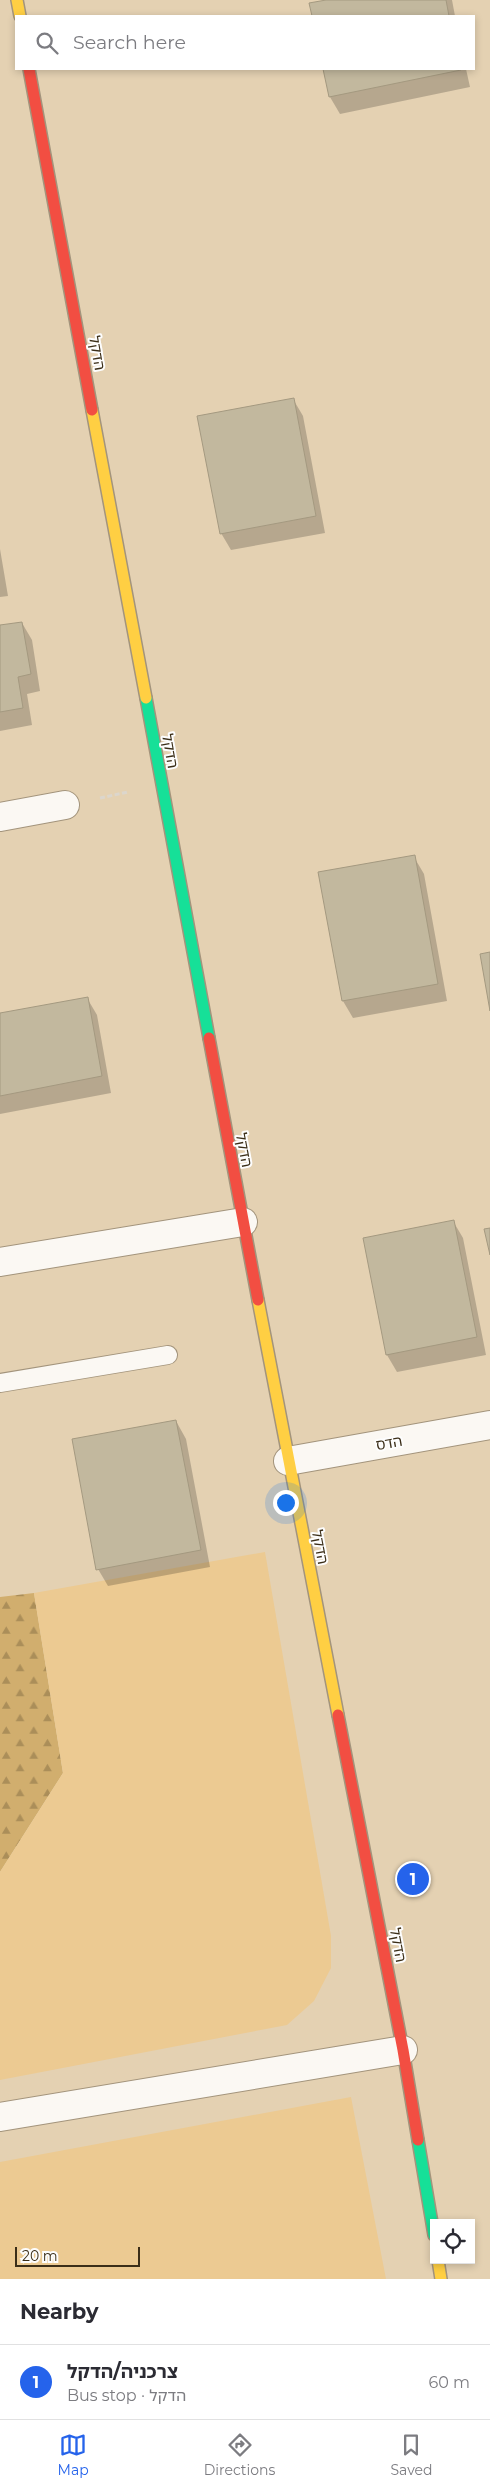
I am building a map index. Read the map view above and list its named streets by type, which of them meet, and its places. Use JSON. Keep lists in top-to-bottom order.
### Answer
{
  "streets": {
    "street": ["הדקל", "הדס"]
  },
  "crossings": [
    ["הדקל", "הדס"]
  ],
  "scale_bar": "20 m",
  "page": {
    "search": "Search here",
    "pins": "1",
    "scale": "20 m",
    "heading": "Nearby",
    "list": [
      {
        "mark": "1",
        "name": "צרכניה/הדקל",
        "note": "Bus stop · הדקל",
        "value": "60 m"
      }
    ],
    "nav": ["Map", "Directions", "Saved"]
  }
}
